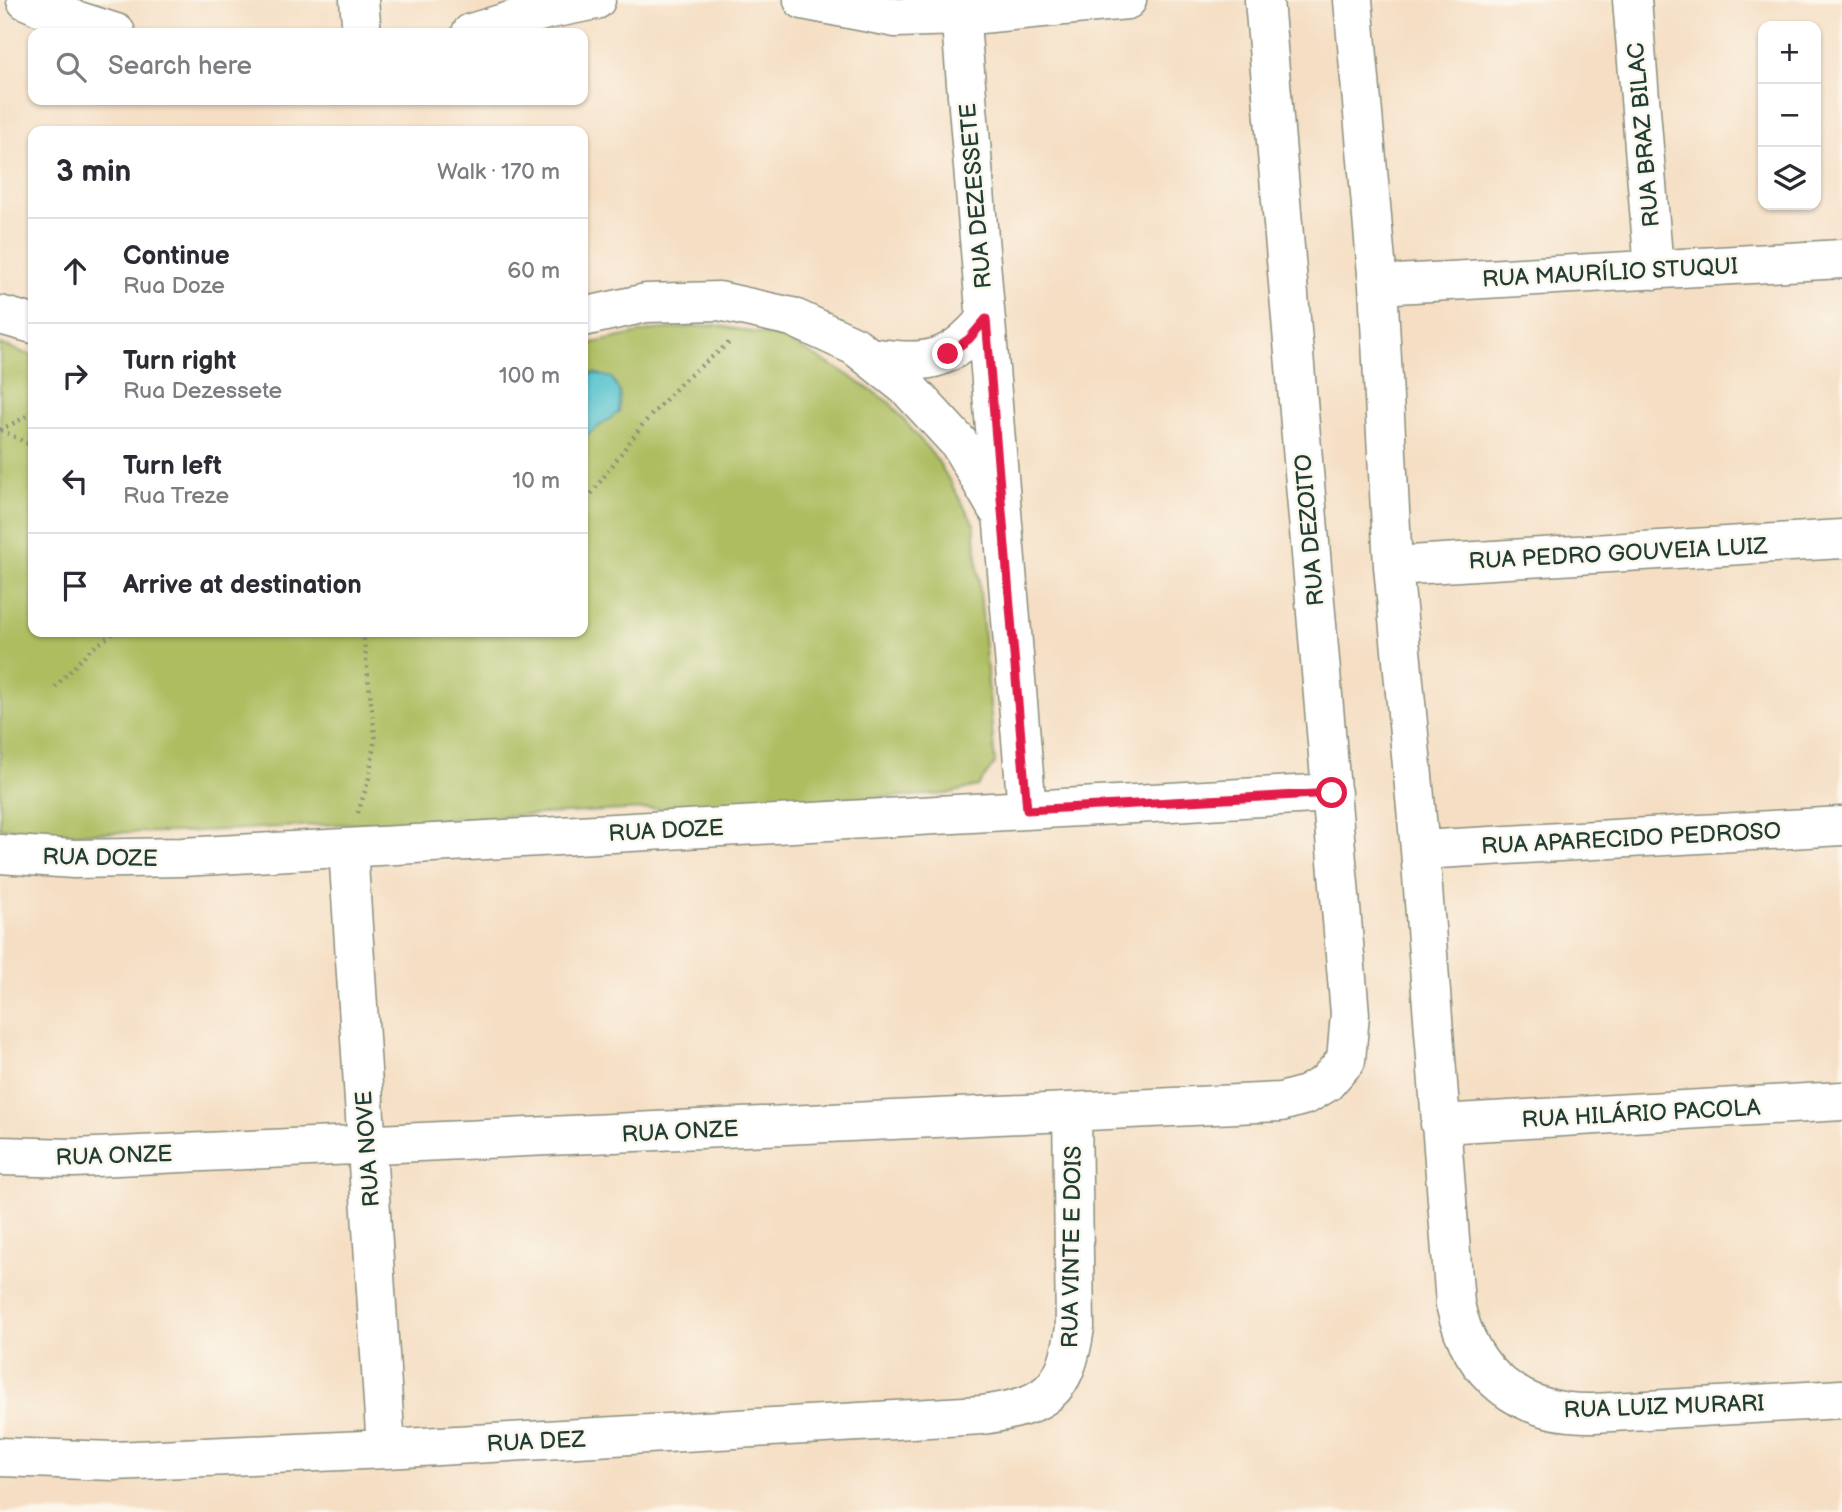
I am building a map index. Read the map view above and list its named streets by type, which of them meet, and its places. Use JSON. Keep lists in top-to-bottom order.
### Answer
{
  "streets": {
    "street": [
      "RUA BRAZ BILAC",
      "RUA DEZESSETE",
      "RUA MAURÍLIO STUQUI",
      "RUA DEZOITO",
      "RUA PEDRO GOUVEIA LUIZ",
      "RUA DOZE",
      "RUA APARECIDO PEDROSO",
      "RUA HILÁRIO PACOLA",
      "RUA ONZE",
      "RUA NOVE",
      "RUA VINTE E DOIS",
      "RUA LUIZ MURARI",
      "RUA DEZ"
    ]
  },
  "crossings": [
    ["RUA BRAZ BILAC", "RUA MAURÍLIO STUQUI"],
    ["RUA DEZESSETE", "RUA DOZE"],
    ["RUA MAURÍLIO STUQUI", "RUA LUIZ MURARI"],
    ["RUA DEZOITO", "RUA DOZE"],
    ["RUA DEZOITO", "RUA ONZE"],
    ["RUA PEDRO GOUVEIA LUIZ", "RUA LUIZ MURARI"],
    ["RUA DOZE", "RUA NOVE"],
    ["RUA APARECIDO PEDROSO", "RUA LUIZ MURARI"],
    ["RUA HILÁRIO PACOLA", "RUA LUIZ MURARI"],
    ["RUA ONZE", "RUA NOVE"],
    ["RUA ONZE", "RUA VINTE E DOIS"],
    ["RUA NOVE", "RUA DEZ"],
    ["RUA VINTE E DOIS", "RUA DEZ"]
  ],
  "page": {
    "map_buttons": ["+", "−"],
    "search": "Search here",
    "heading": ["3 min", "Walk · 170 m"],
    "list": [
      ["Continue", "Rua Doze", "60 m"],
      ["Turn right", "Rua Dezessete", "100 m"],
      ["Turn left", "Rua Treze", "10 m"],
      "Arrive at destination"
    ]
  }
}
